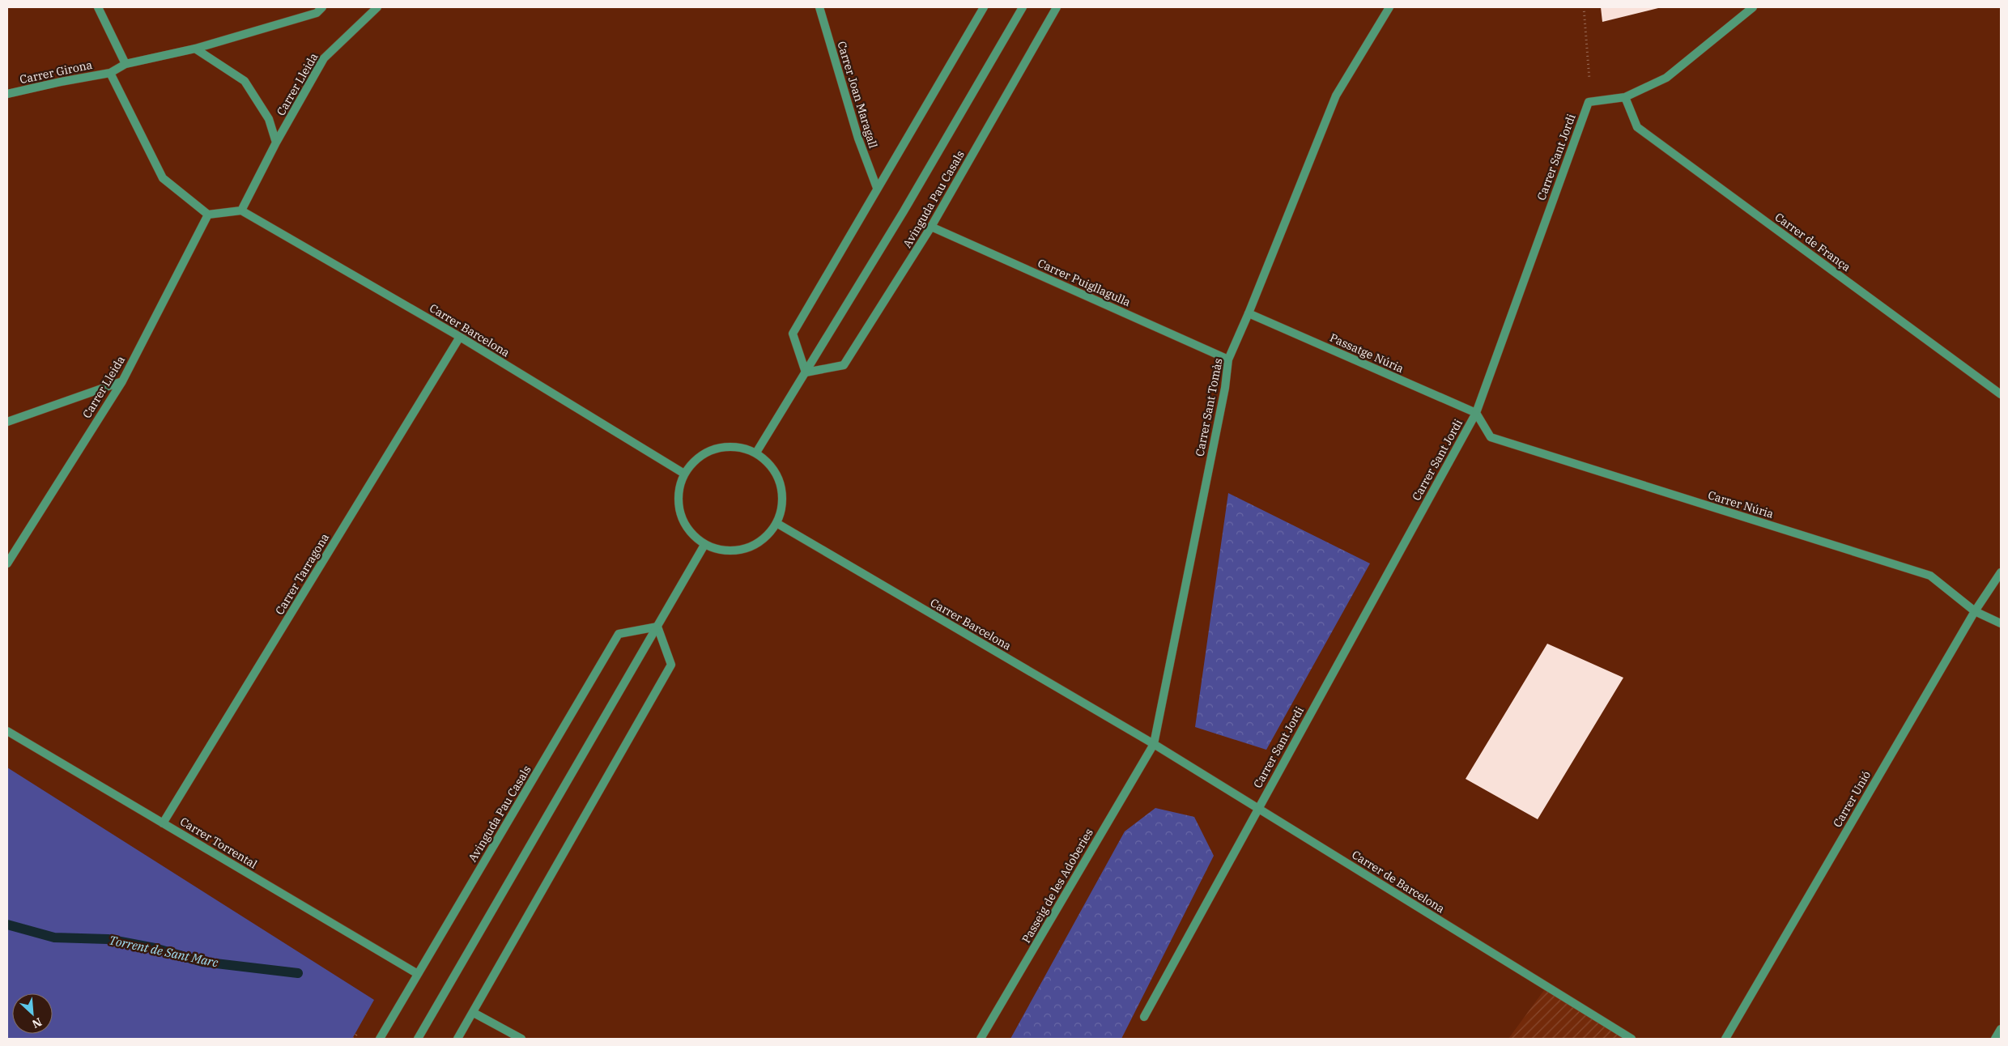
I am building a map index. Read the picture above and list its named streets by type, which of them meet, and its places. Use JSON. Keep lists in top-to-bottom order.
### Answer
{
  "streets": {
    "street": [
      "Carrer Girona",
      "Carrer Lleida",
      "Carrer Joan Maragall",
      "Carrer Sant Jordi",
      "Avinguda Pau Casals",
      "Carrer de França",
      "Carrer Puigllagulla",
      "Carrer Barcelona",
      "Passatge Núria",
      "Carrer Sant Tomàs",
      "Carrer Núria",
      "Carrer Tarragona",
      "Carrer Unió",
      "Carrer Torrental",
      "Carrer de Barcelona",
      "Passeig de les Adoberies"
    ]
  },
  "crossings": [
    ["Carrer Lleida", "Carrer Barcelona"],
    ["Carrer Sant Jordi", "Passatge Núria"],
    ["Carrer Sant Jordi", "Carrer Núria"],
    ["Carrer Sant Jordi", "Carrer de Barcelona"],
    ["Avinguda Pau Casals", "Carrer Puigllagulla"],
    ["Avinguda Pau Casals", "Carrer Barcelona"],
    ["Avinguda Pau Casals", "Carrer Torrental"],
    ["Carrer Puigllagulla", "Carrer Sant Tomàs"],
    ["Carrer Barcelona", "Carrer Sant Tomàs"],
    ["Carrer Barcelona", "Carrer Tarragona"],
    ["Carrer Barcelona", "Carrer de Barcelona"],
    ["Carrer Barcelona", "Passeig de les Adoberies"],
    ["Passatge Núria", "Carrer Sant Tomàs"],
    ["Passatge Núria", "Carrer Núria"],
    ["Carrer Sant Tomàs", "Carrer de Barcelona"],
    ["Carrer Sant Tomàs", "Passeig de les Adoberies"],
    ["Carrer Núria", "Carrer Unió"],
    ["Carrer Tarragona", "Carrer Torrental"],
    ["Carrer de Barcelona", "Passeig de les Adoberies"]
  ],
  "water": ["Torrent de Sant Marc"],
  "north": "bottom right"
}
